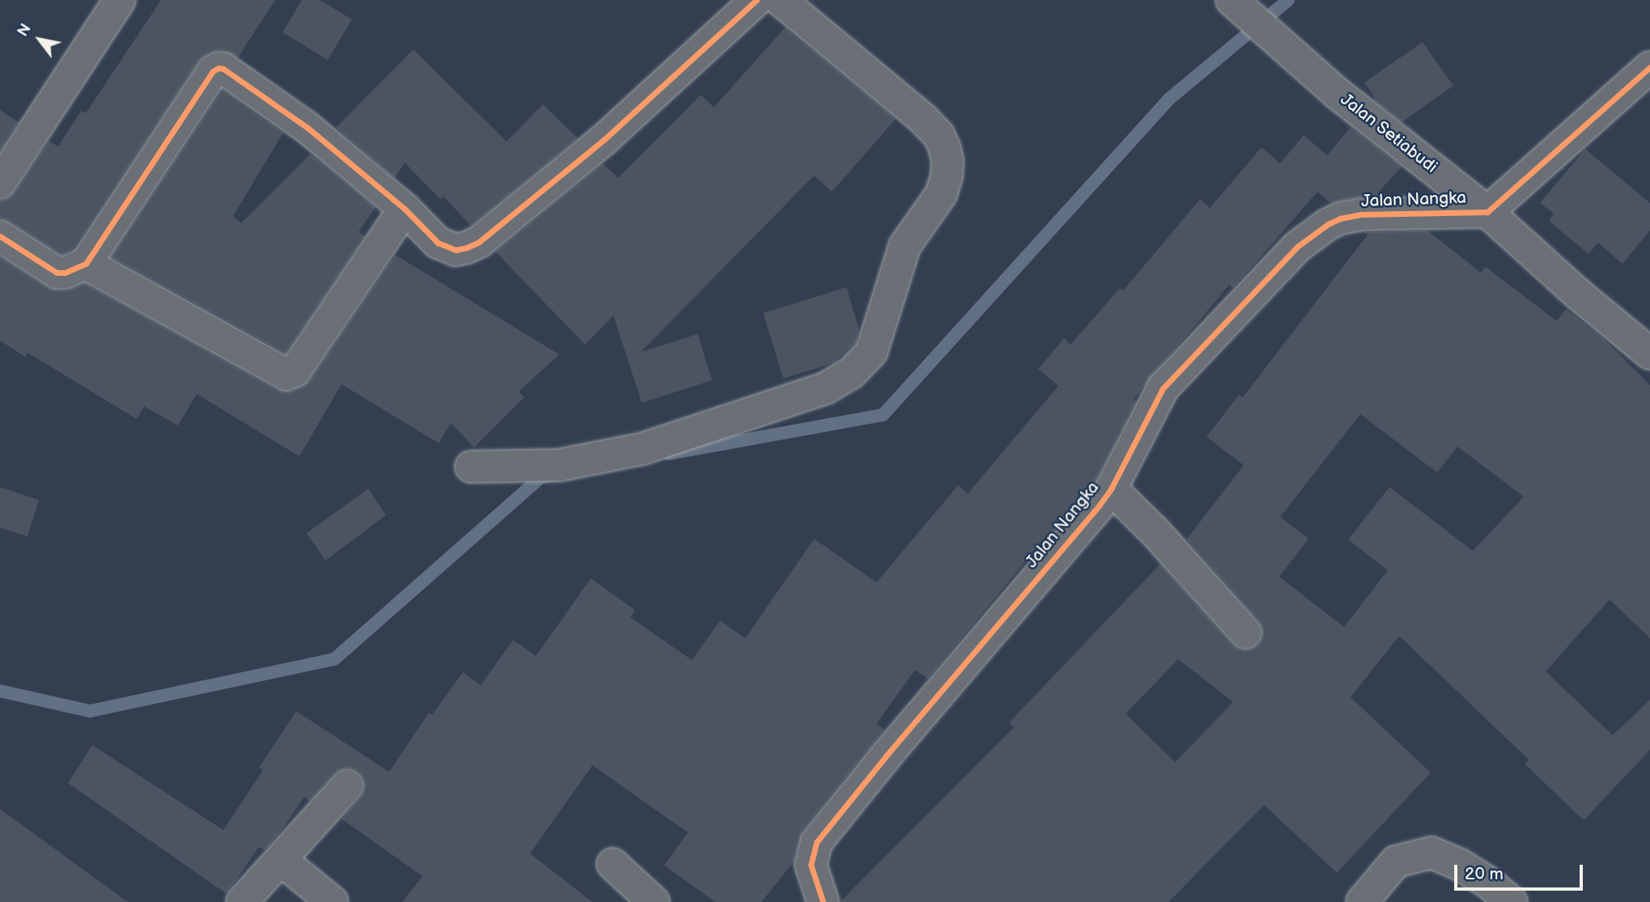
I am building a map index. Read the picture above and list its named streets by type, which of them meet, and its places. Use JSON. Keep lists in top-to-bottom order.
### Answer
{
  "streets": {
    "street": ["Jalan Setiabudi", "Jalan Nangka"]
  },
  "crossings": [
    ["Jalan Setiabudi", "Jalan Nangka"]
  ],
  "scale_bar": "20 m",
  "north": "top left"
}
